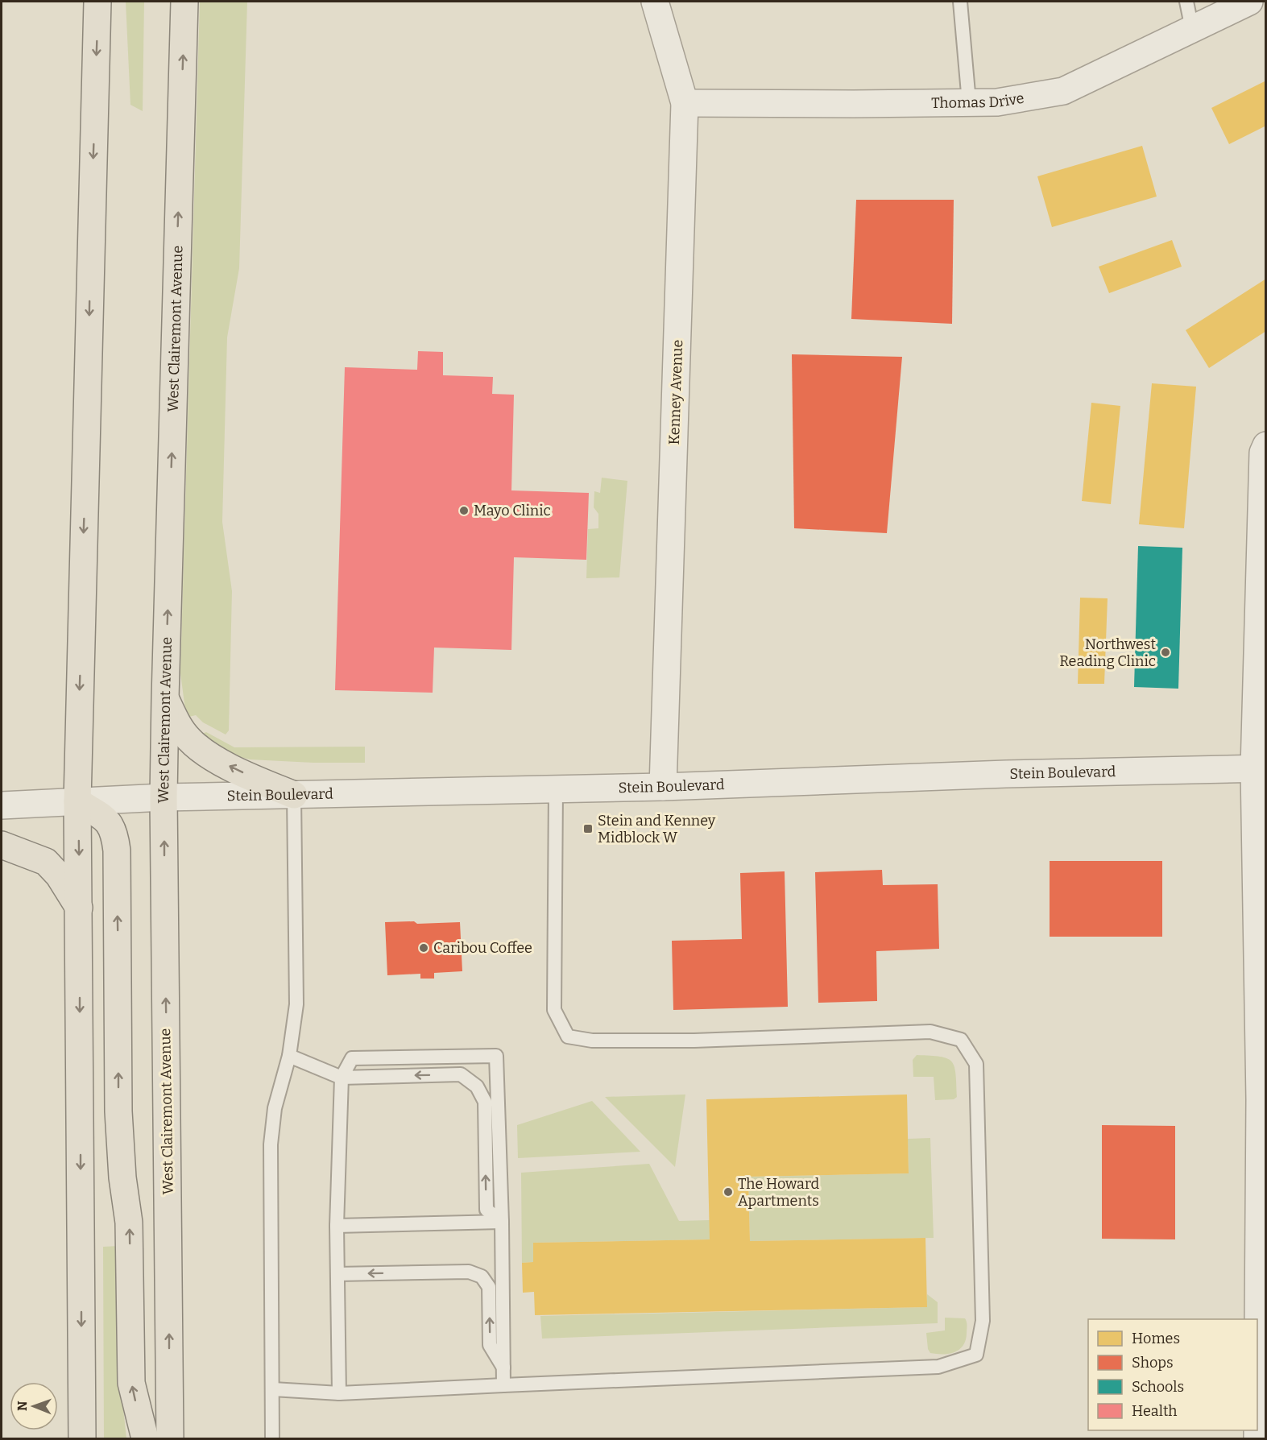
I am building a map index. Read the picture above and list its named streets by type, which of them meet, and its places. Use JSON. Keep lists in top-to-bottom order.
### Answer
{
  "streets": {
    "main road": ["West Clairemont Avenue"],
    "street": ["Thomas Drive", "Kenney Avenue", "Stein Boulevard"]
  },
  "crossings": [
    ["Thomas Drive", "Kenney Avenue"],
    ["West Clairemont Avenue", "Stein Boulevard"],
    ["Kenney Avenue", "Stein Boulevard"]
  ],
  "places": {
    "other": [
      "Mayo Clinic",
      "Northwest Reading Clinic",
      "Caribou Coffee",
      "The Howard Apartments"
    ],
    "transit": ["Stein and Kenney Midblock W"]
  },
  "legend": [
    "Homes",
    "Shops",
    "Schools",
    "Health"
  ],
  "north": "left"
}
